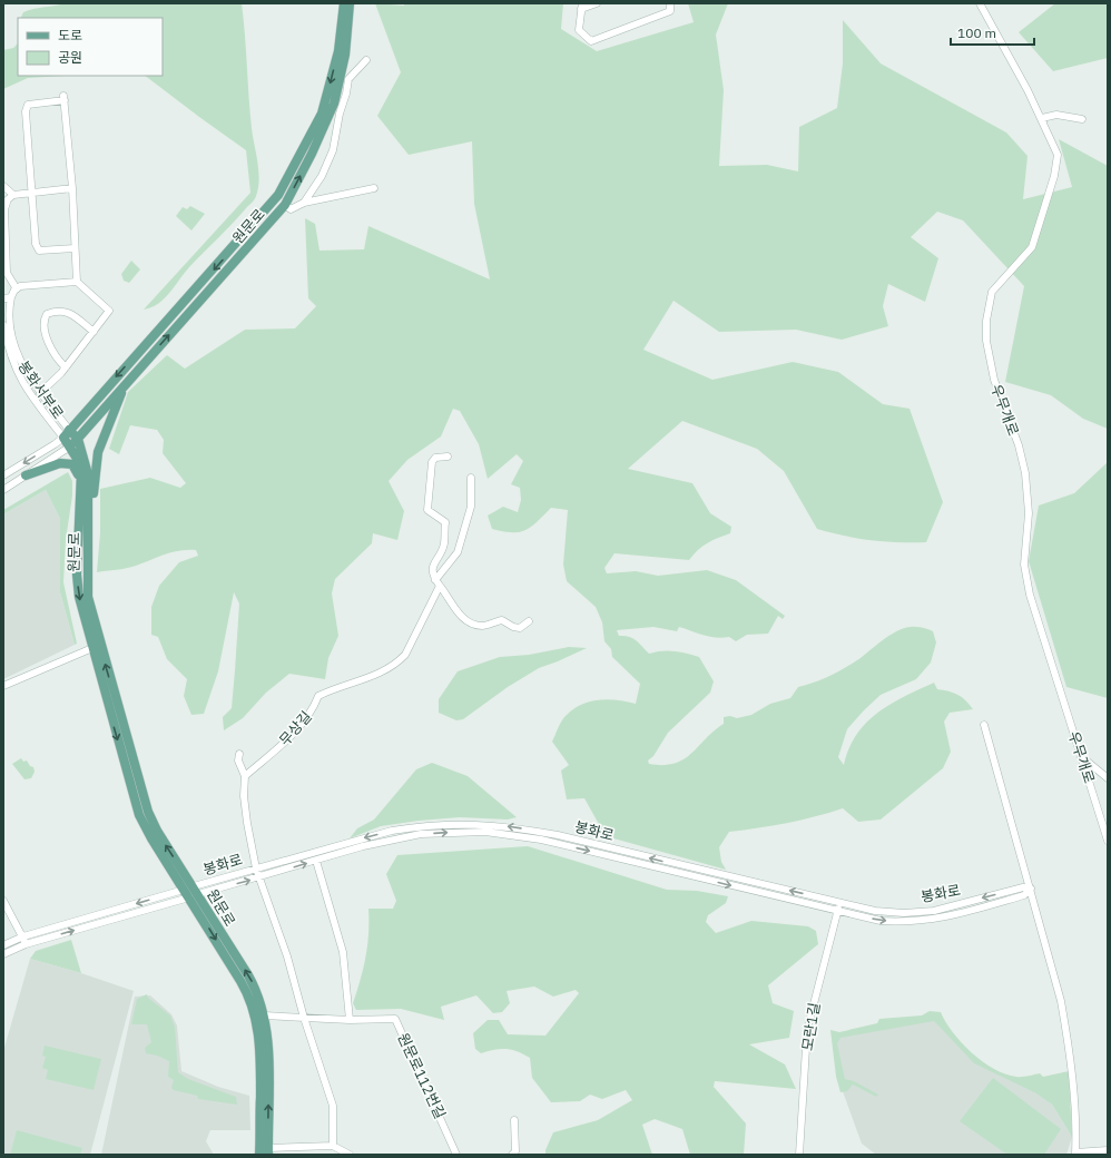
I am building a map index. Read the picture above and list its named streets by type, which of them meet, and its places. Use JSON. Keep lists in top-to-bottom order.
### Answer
{
  "streets": {
    "main road": ["원문로"],
    "street": [
      "봉화서부로",
      "우무개로",
      "무상길",
      "봉화로",
      "모란1길",
      "원문로112번길"
    ]
  },
  "crossings": [
    ["원문로", "봉화서부로"],
    ["원문로", "봉화로"],
    ["원문로", "원문로112번길"],
    ["봉화로", "모란1길"]
  ],
  "legend": ["도로", "공원"],
  "scale_bar": "100 m"
}
